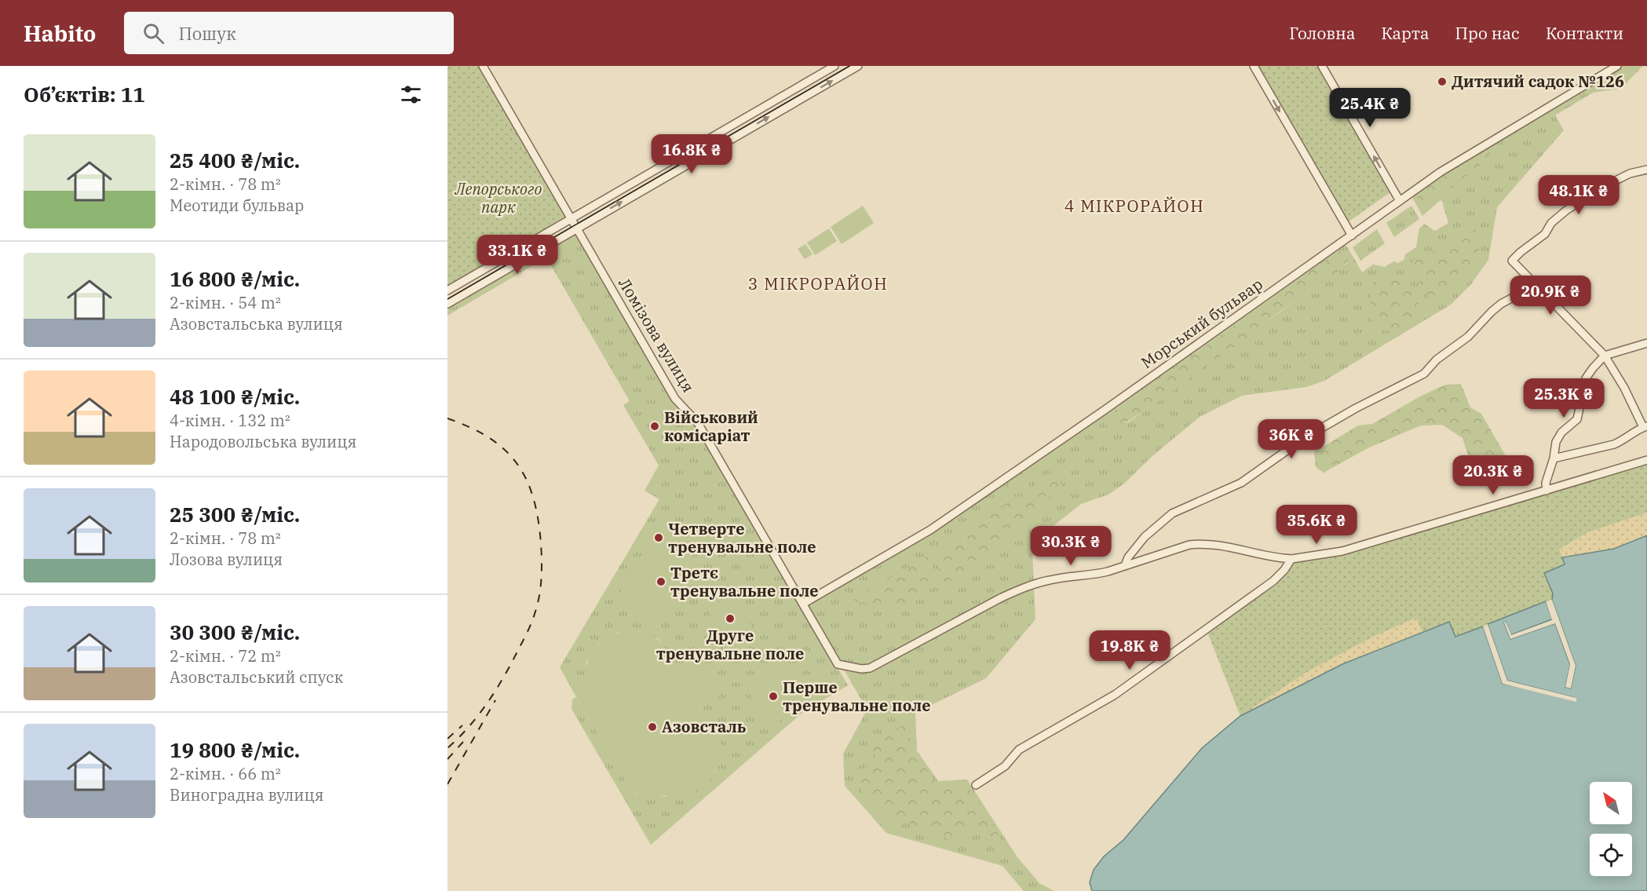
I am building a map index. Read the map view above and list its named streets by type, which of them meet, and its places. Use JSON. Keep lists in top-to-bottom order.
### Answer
{
  "streets": {
    "street": ["Морський бульвар", "Ломізова вулиця"]
  },
  "crossings": [
    ["Морський бульвар", "Ломізова вулиця"]
  ],
  "districts": ["4 МІКРОРАЙОН", "3 МІКРОРАЙОН"],
  "parks": ["Лепорського парк"],
  "places": [
    "Дитячий садок №126",
    "Військовий комісаріат",
    "Четверте тренувальне поле",
    "Третє тренувальне поле",
    "Друге тренувальне поле",
    "Перше тренувальне поле",
    "Азовсталь"
  ],
  "north": "top left",
  "page": {
    "header": "Habito",
    "search": "Пошук",
    "nav": [
      "Головна",
      "Карта",
      "Про нас",
      "Контакти"
    ],
    "heading": "Об’єктів: 11",
    "price": [
      "25.4K ₴",
      "16.8K ₴",
      "48.1K ₴",
      "33.1K ₴",
      "20.9K ₴",
      "25.3K ₴",
      "36K ₴",
      "20.3K ₴",
      "35.6K ₴",
      "30.3K ₴",
      "19.8K ₴"
    ],
    "list": [
      {
        "name": "25 400 ₴/міс.",
        "note": "2-кімн. · 78 m² · Меотиди бульвар"
      },
      {
        "name": "16 800 ₴/міс.",
        "note": "2-кімн. · 54 m² · Азовстальська вулиця"
      },
      {
        "name": "48 100 ₴/міс.",
        "note": "4-кімн. · 132 m² · Народовольська вулиця"
      },
      {
        "name": "25 300 ₴/міс.",
        "note": "2-кімн. · 78 m² · Лозова вулиця"
      },
      {
        "name": "30 300 ₴/міс.",
        "note": "2-кімн. · 72 m² · Азовстальський спуск"
      },
      {
        "name": "19 800 ₴/міс.",
        "note": "2-кімн. · 66 m² · Виноградна вулиця"
      }
    ]
  }
}
